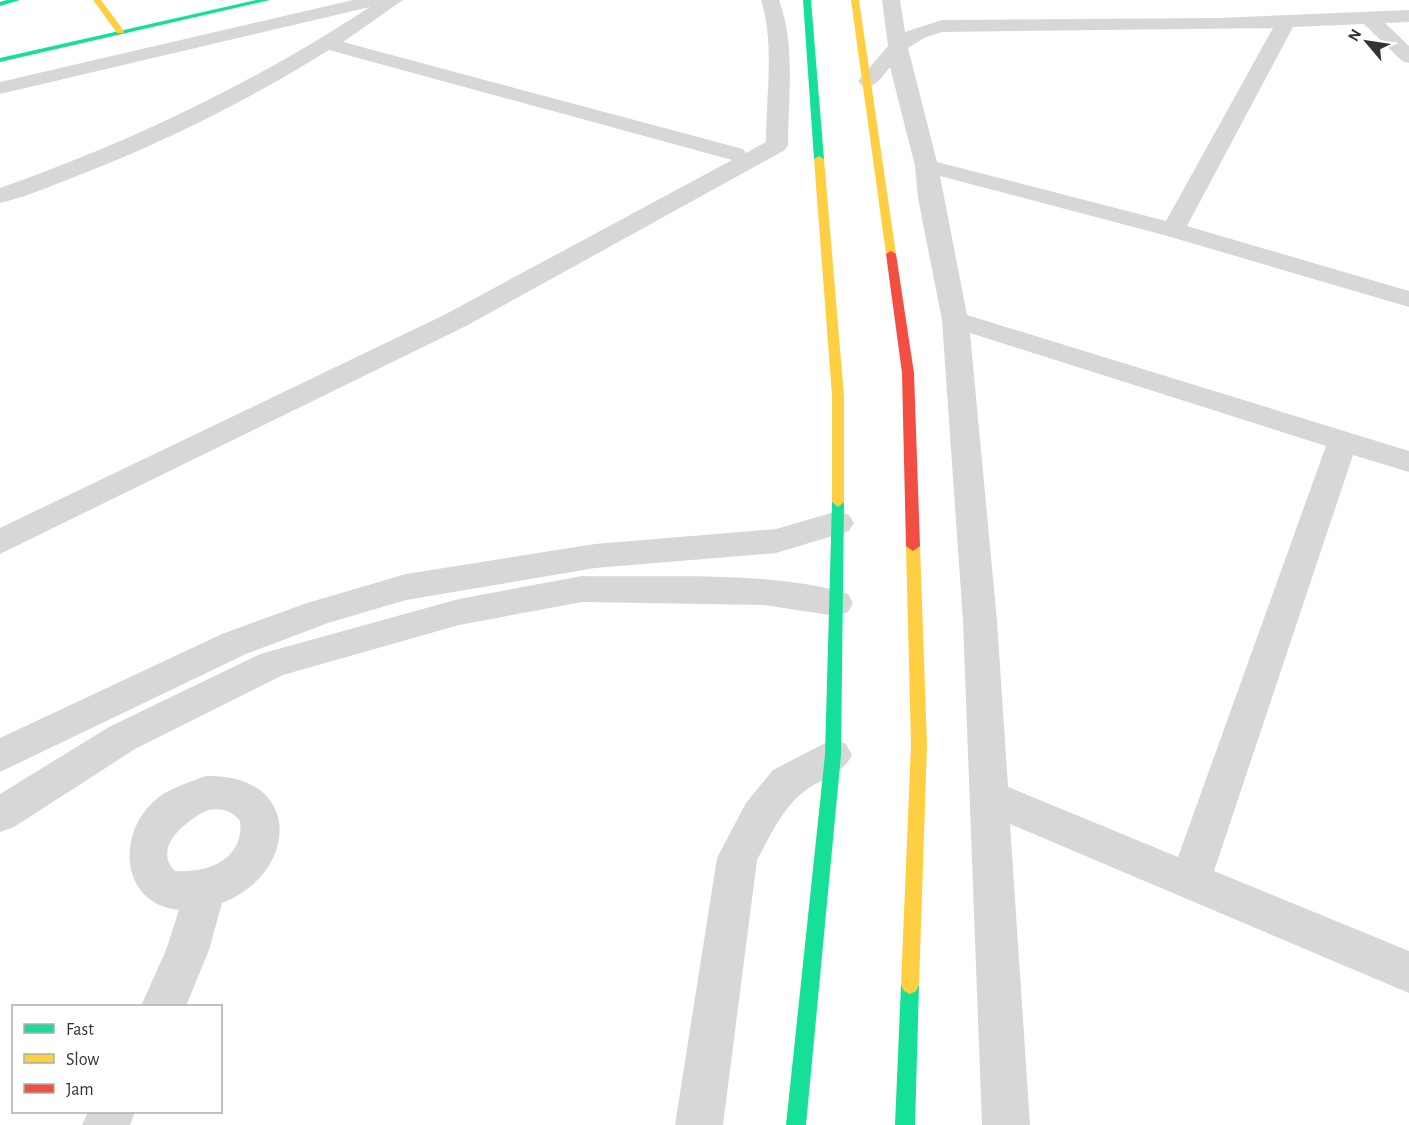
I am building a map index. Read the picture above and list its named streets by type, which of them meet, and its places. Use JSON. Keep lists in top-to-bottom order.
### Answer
{
  "legend": ["Fast", "Slow", "Jam"],
  "north": "top left"
}
